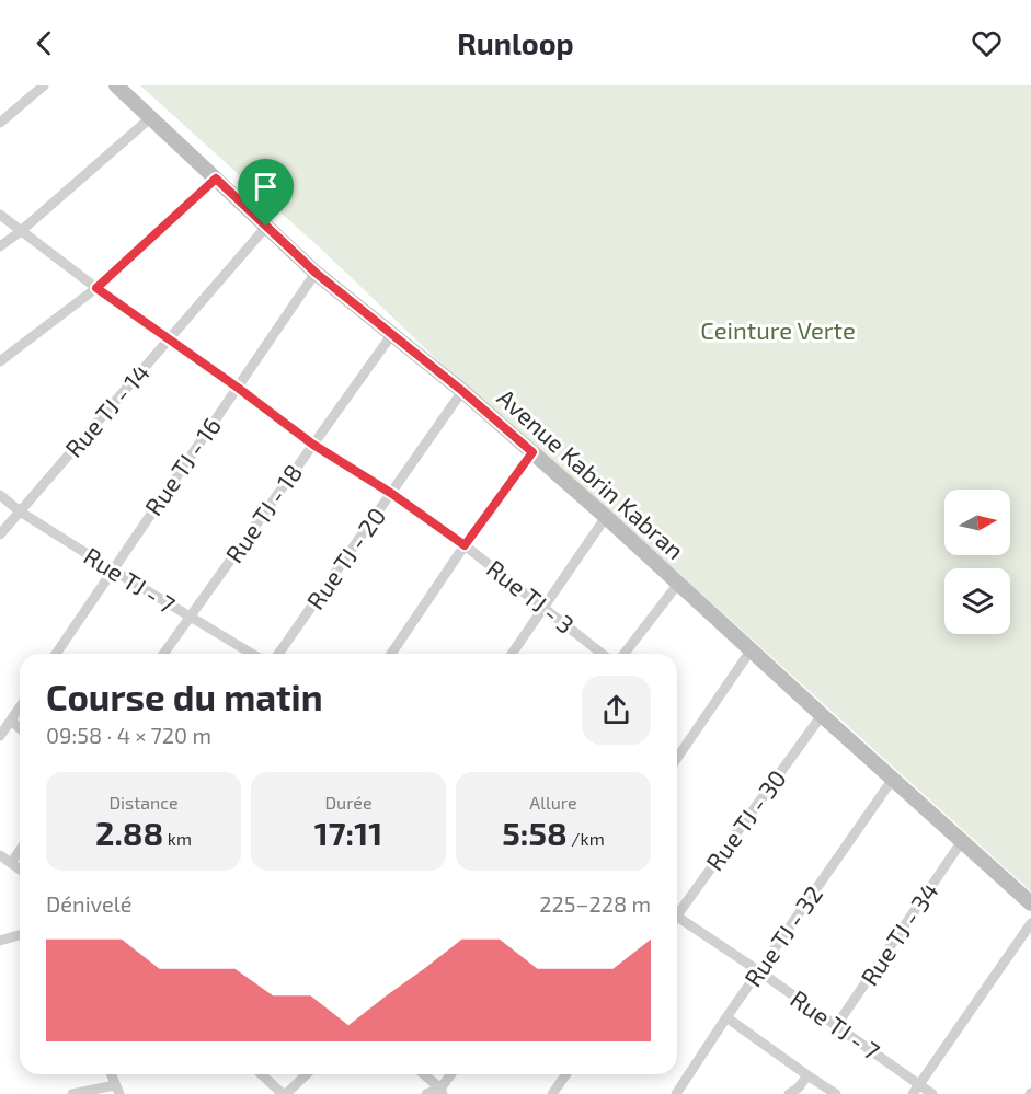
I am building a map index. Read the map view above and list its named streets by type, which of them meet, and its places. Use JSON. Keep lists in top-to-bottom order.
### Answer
{
  "streets": {
    "street": [
      "Rue TJ - 14",
      "Rue TJ - 16",
      "Avenue Kabrin Kabran",
      "Rue TJ - 18",
      "Rue TJ - 20",
      "Rue TJ - 7",
      "Rue TJ - 3",
      "Rue TJ - 30",
      "Rue TJ - 34",
      "Rue TJ - 32"
    ]
  },
  "crossings": [
    ["Rue TJ - 14", "Avenue Kabrin Kabran"],
    ["Rue TJ - 14", "Rue TJ - 7"],
    ["Rue TJ - 14", "Rue TJ - 3"],
    ["Rue TJ - 16", "Avenue Kabrin Kabran"],
    ["Rue TJ - 16", "Rue TJ - 7"],
    ["Rue TJ - 16", "Rue TJ - 3"],
    ["Avenue Kabrin Kabran", "Rue TJ - 18"],
    ["Avenue Kabrin Kabran", "Rue TJ - 20"],
    ["Avenue Kabrin Kabran", "Rue TJ - 30"],
    ["Avenue Kabrin Kabran", "Rue TJ - 34"],
    ["Avenue Kabrin Kabran", "Rue TJ - 32"],
    ["Rue TJ - 18", "Rue TJ - 7"],
    ["Rue TJ - 18", "Rue TJ - 3"],
    ["Rue TJ - 20", "Rue TJ - 3"],
    ["Rue TJ - 7", "Rue TJ - 34"],
    ["Rue TJ - 7", "Rue TJ - 32"]
  ],
  "parks": ["Ceinture Verte"],
  "north": "right",
  "page": {
    "header": "Runloop",
    "heading": ["Course du matin", "09:58 · 4 × 720 m"],
    "stats": [
      ["Distance", "2.88 km"],
      ["Durée", "17:11"],
      ["Allure", "5:58 /km"]
    ],
    "chart": ["Dénivelé", "225–228 m"]
  }
}
